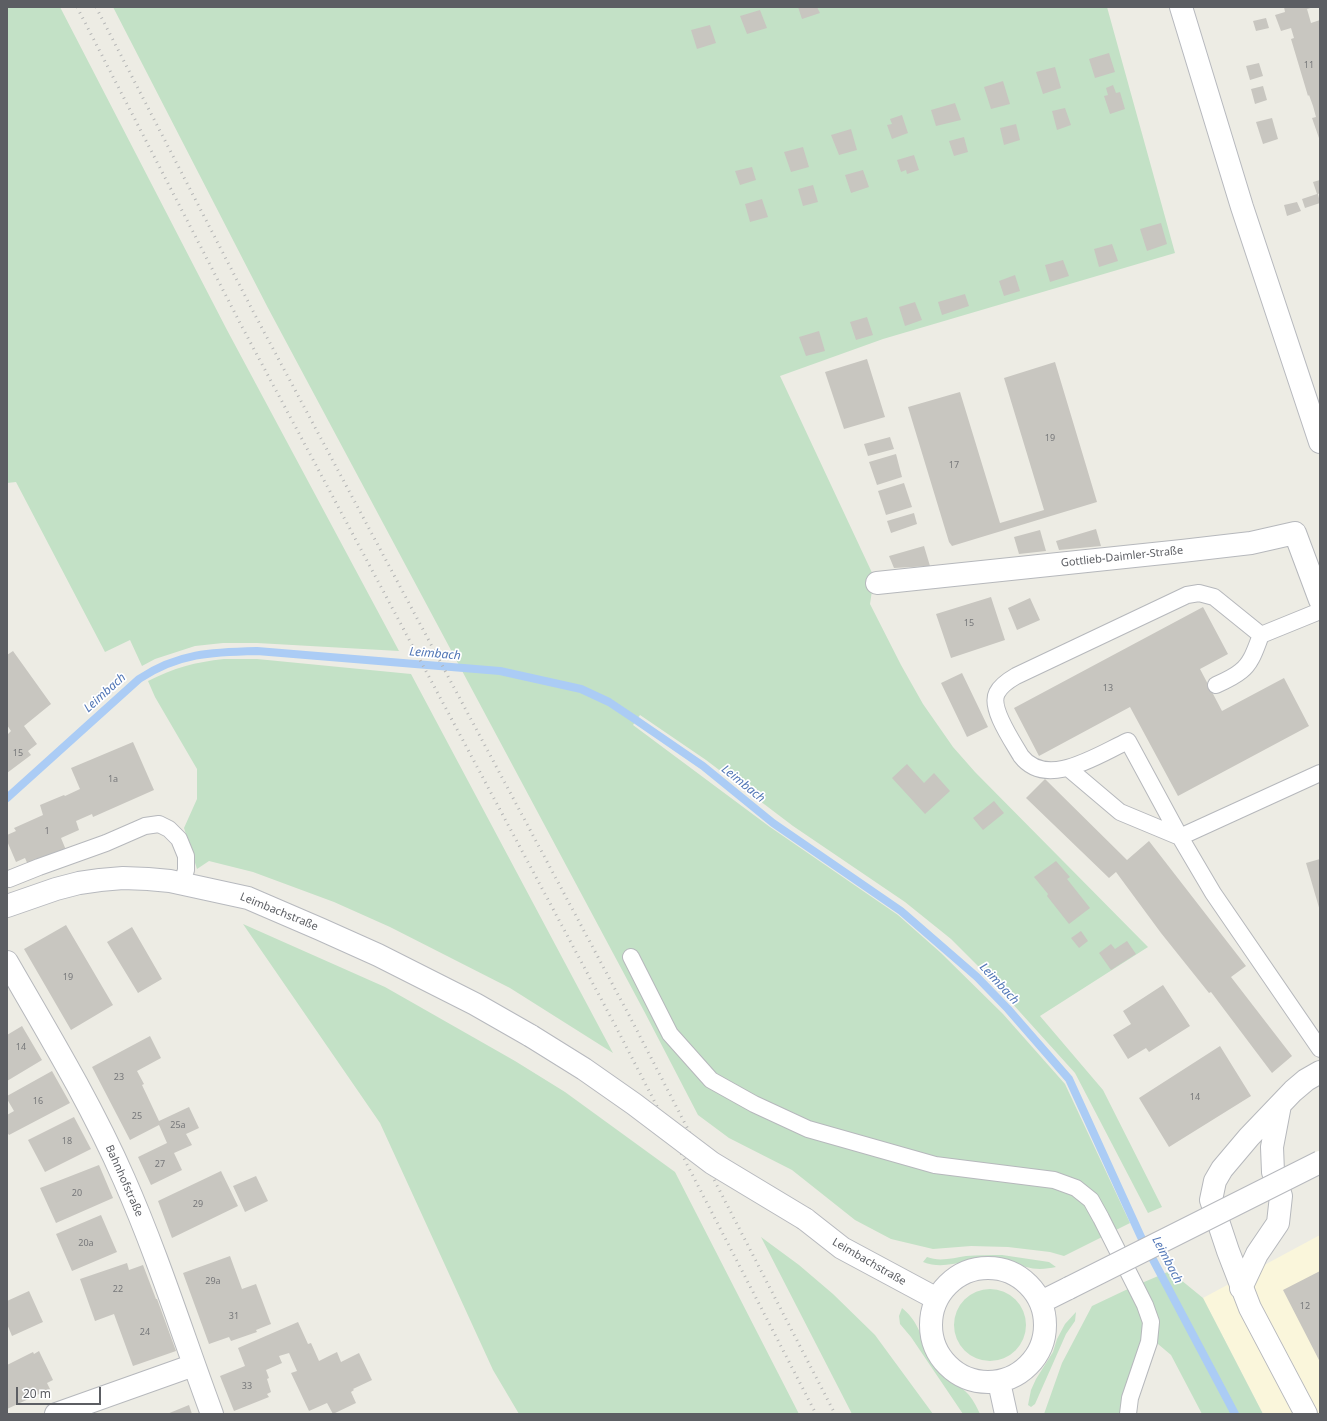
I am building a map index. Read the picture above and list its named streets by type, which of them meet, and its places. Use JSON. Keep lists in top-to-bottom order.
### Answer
{
  "streets": {
    "street": ["Gottlieb-Daimler-Straße", "Leimbachstraße", "Bahnhofstraße"]
  },
  "water": ["Leimbach"],
  "house_numbers": [
    "11",
    "19",
    "17",
    "15",
    "13",
    "15",
    "1a",
    "1",
    "19",
    "14",
    "23",
    "14",
    "16",
    "25",
    "25a",
    "18",
    "27",
    "20",
    "29",
    "20a",
    "29a",
    "22",
    "12",
    "31",
    "24",
    "33"
  ],
  "scale_bar": "20 m"
}
